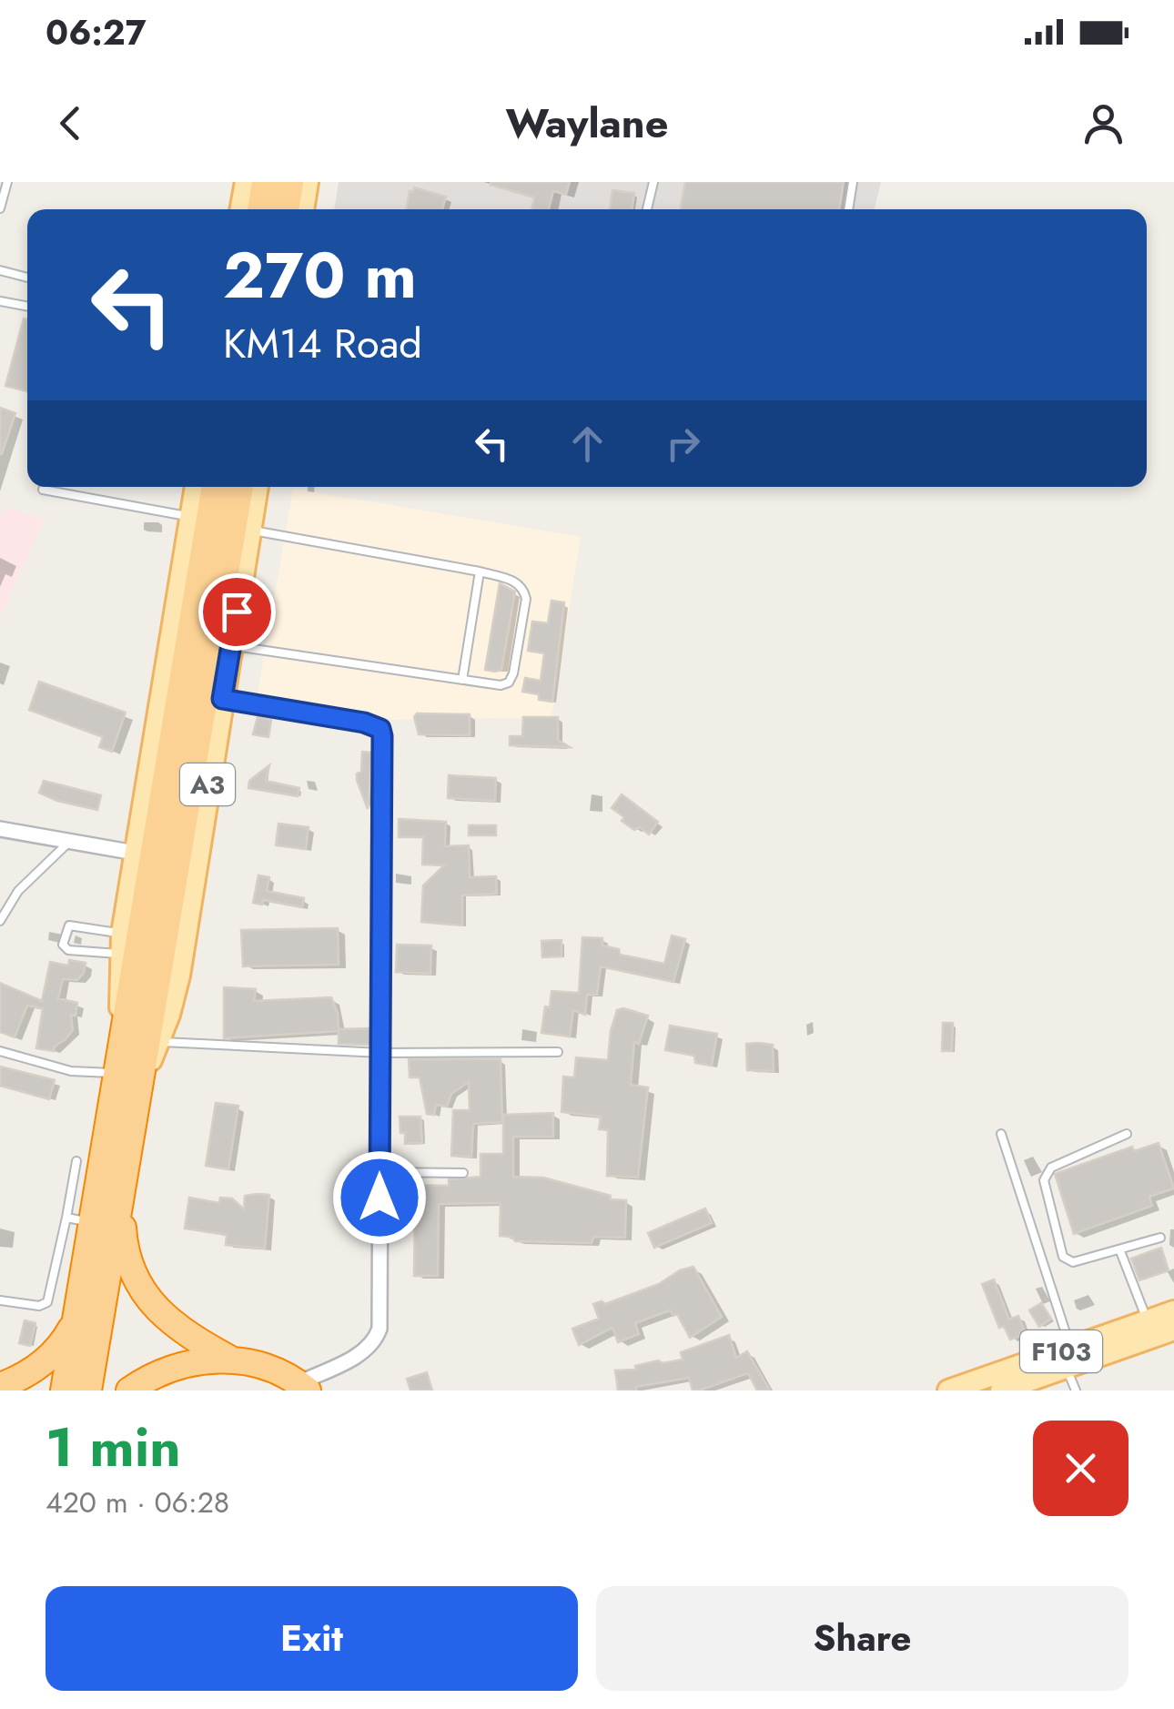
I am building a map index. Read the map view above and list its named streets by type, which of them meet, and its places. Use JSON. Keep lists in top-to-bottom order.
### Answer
{
  "streets": {
    "highway": ["A3"],
    "main road": ["F103"]
  },
  "page": {
    "status": "06:27",
    "header": "Waylane",
    "turn": ["270 m", "KM14 Road"],
    "heading": ["1 min", "420 m · 06:28"],
    "buttons": ["Exit", "Share"]
  }
}
